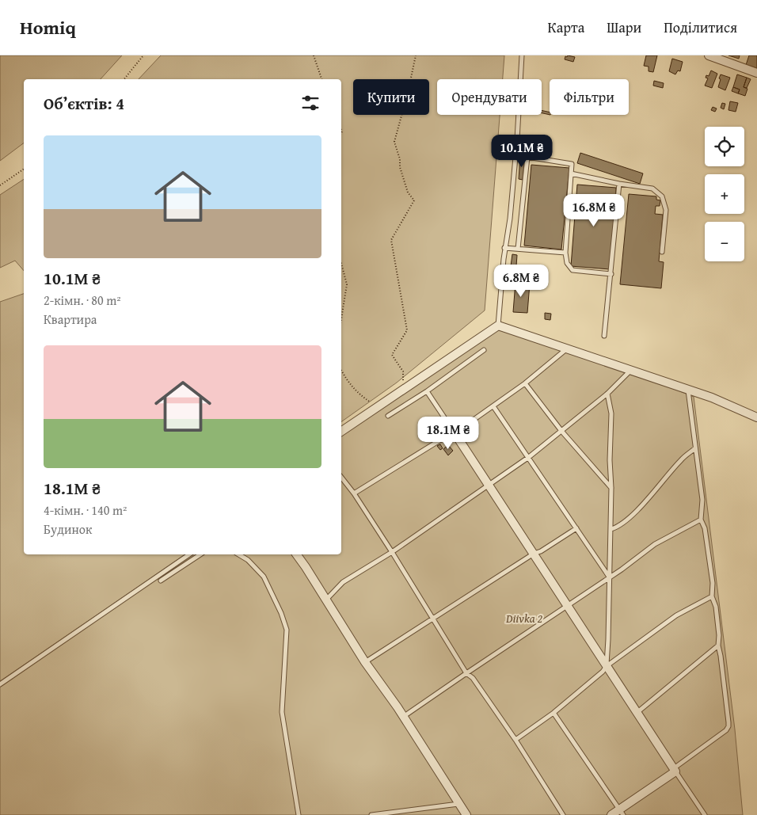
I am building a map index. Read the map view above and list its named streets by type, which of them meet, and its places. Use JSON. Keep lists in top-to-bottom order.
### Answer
{
  "parks": ["Diivka 2"],
  "page": {
    "header": "Homiq",
    "nav": ["Карта", "Шари", "Поділитися"],
    "chip": ["Купити", "Орендувати", "Фільтри"],
    "heading": "Об’єктів: 4",
    "map_buttons": ["+", "−"],
    "list": [
      {
        "name": "10.1M ₴",
        "note": "2-кімн. · 80 m² · Квартира"
      },
      {
        "name": "18.1M ₴",
        "note": "4-кімн. · 140 m² · Будинок"
      }
    ],
    "price": [
      "10.1M ₴",
      "16.8M ₴",
      "6.8M ₴",
      "18.1M ₴"
    ]
  }
}
